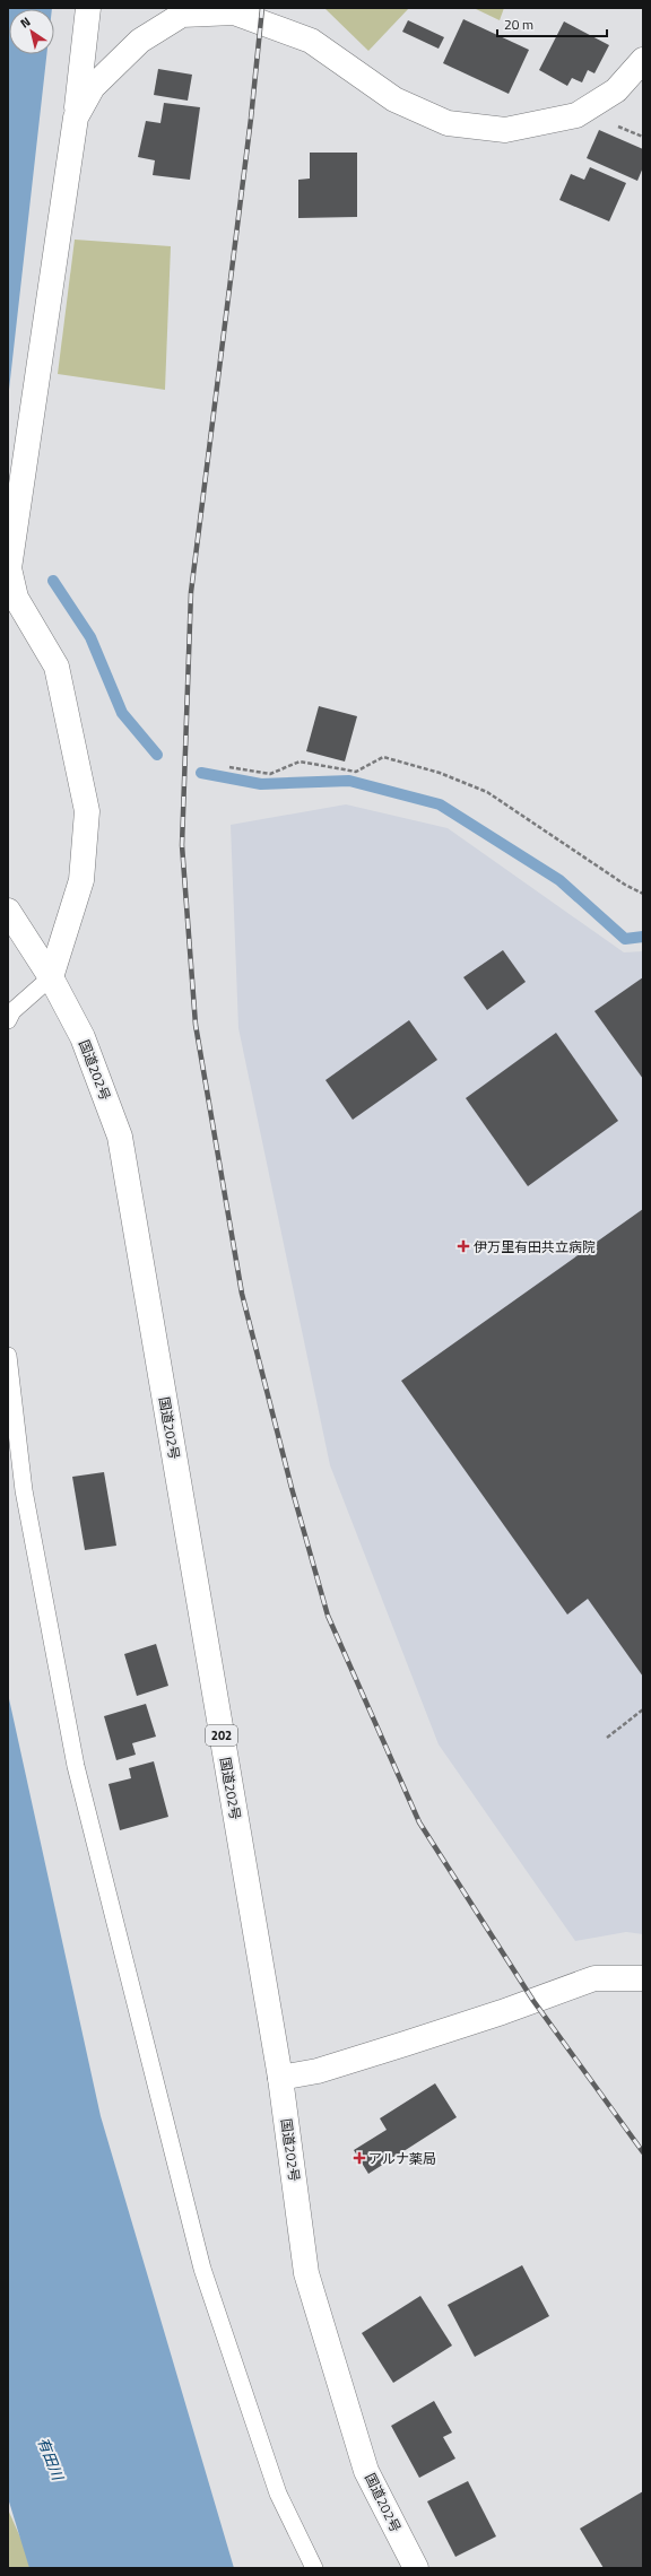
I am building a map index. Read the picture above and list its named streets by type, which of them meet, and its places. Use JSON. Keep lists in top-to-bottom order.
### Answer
{
  "streets": {
    "main road": ["国道202号", "202"]
  },
  "water": ["有田川"],
  "places": {
    "health": ["伊万里有田共立病院", "アルナ薬局"]
  },
  "scale_bar": "20 m",
  "north": "top left"
}
